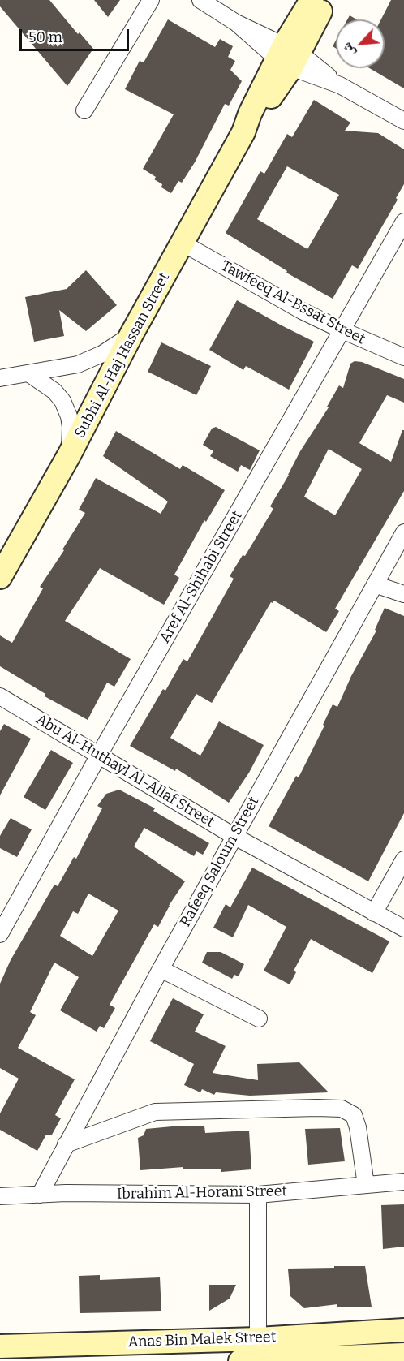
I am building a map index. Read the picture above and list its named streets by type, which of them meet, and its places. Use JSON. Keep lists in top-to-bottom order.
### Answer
{
  "streets": {
    "street": [
      "Tawfeeq Al-Bssat Street",
      "Subhi Al-Haj Hassan Street",
      "Aref Al-Shihabi Street",
      "Abu Al-Huthayl Al-Allaf Street",
      "Rafeeq Saloum Street",
      "Ibrahim Al-Horani Street",
      "Anas Bin Malek Street"
    ]
  },
  "crossings": [
    ["Tawfeeq Al-Bssat Street", "Subhi Al-Haj Hassan Street"],
    ["Tawfeeq Al-Bssat Street", "Aref Al-Shihabi Street"],
    ["Aref Al-Shihabi Street", "Abu Al-Huthayl Al-Allaf Street"],
    ["Abu Al-Huthayl Al-Allaf Street", "Rafeeq Saloum Street"],
    ["Rafeeq Saloum Street", "Ibrahim Al-Horani Street"]
  ],
  "scale_bar": "50 m",
  "north": "bottom left"
}
